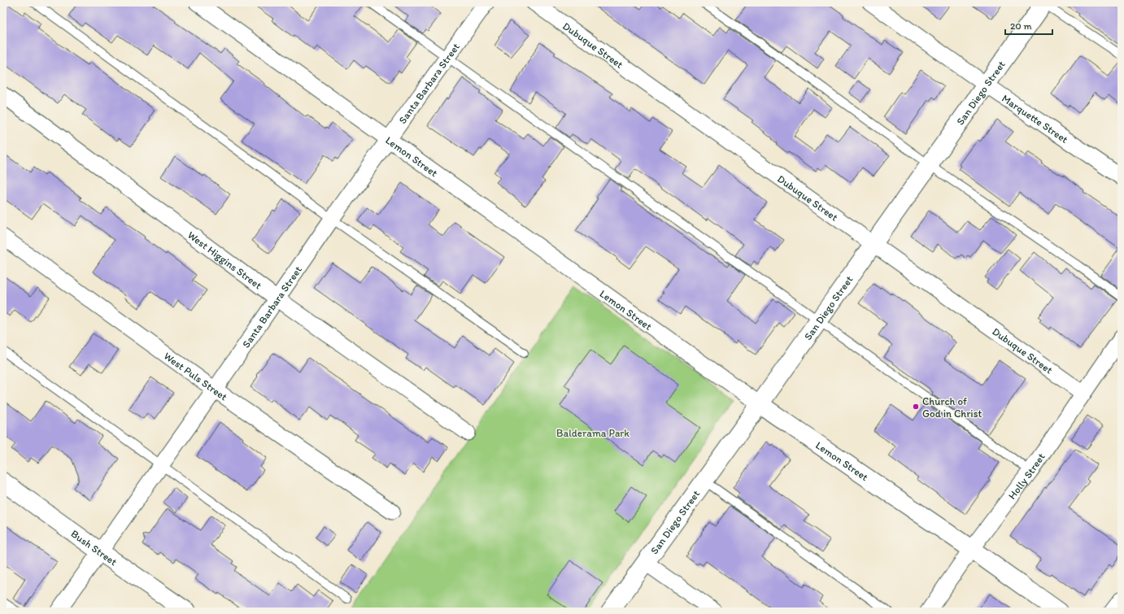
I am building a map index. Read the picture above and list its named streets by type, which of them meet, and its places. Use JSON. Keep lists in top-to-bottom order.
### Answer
{
  "streets": {
    "street": [
      "Dubuque Street",
      "Santa Barbara Street",
      "San Diego Street",
      "Marquette Street",
      "Lemon Street",
      "West Higgins Street",
      "West Puls Street",
      "Holly Street",
      "Bush Street"
    ]
  },
  "crossings": [
    ["Dubuque Street", "San Diego Street"],
    ["Dubuque Street", "Holly Street"],
    ["Santa Barbara Street", "Lemon Street"],
    ["Santa Barbara Street", "West Higgins Street"],
    ["Santa Barbara Street", "West Puls Street"],
    ["Santa Barbara Street", "Bush Street"],
    ["San Diego Street", "Marquette Street"],
    ["San Diego Street", "Lemon Street"],
    ["Lemon Street", "Holly Street"]
  ],
  "parks": ["Balderama Park"],
  "places": ["Church of God in Christ"],
  "scale_bar": "20 m"
}
